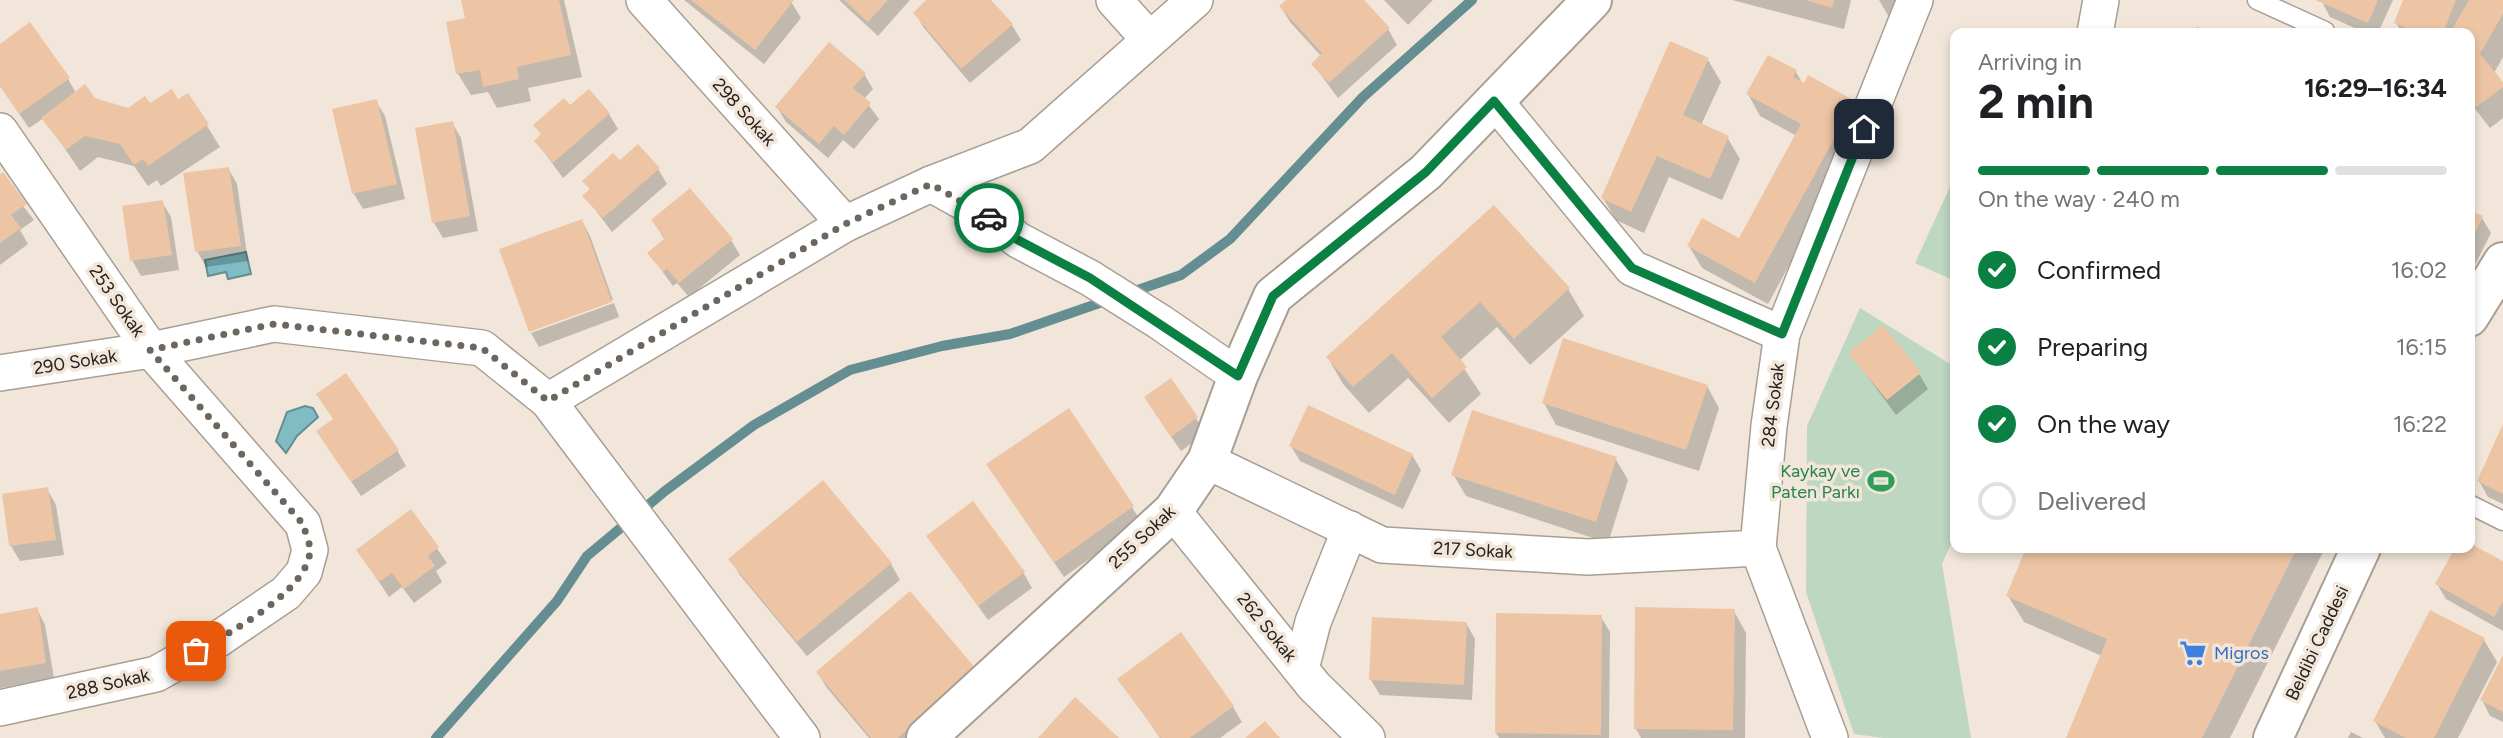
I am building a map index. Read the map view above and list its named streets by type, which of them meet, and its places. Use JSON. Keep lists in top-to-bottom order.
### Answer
{
  "streets": {
    "street": [
      "298 Sokak",
      "253 Sokak",
      "290 Sokak",
      "284 Sokak",
      "255 Sokak",
      "217 Sokak",
      "262 Sokak",
      "Beldibi Caddesi",
      "288 Sokak"
    ]
  },
  "crossings": [
    ["253 Sokak", "290 Sokak"],
    ["253 Sokak", "288 Sokak"],
    ["284 Sokak", "217 Sokak"],
    ["255 Sokak", "217 Sokak"],
    ["255 Sokak", "262 Sokak"]
  ],
  "places": {
    "sports": ["Kaykay ve Paten Parkı"],
    "supermarket": ["Migros"]
  },
  "page": {
    "heading": ["2 min", "Arriving in", "16:29–16:34"],
    "bar": "On the way · 240 m",
    "list": [
      ["Confirmed", "16:02"],
      ["Preparing", "16:15"],
      ["On the way", "16:22"],
      "Delivered"
    ]
  }
}
